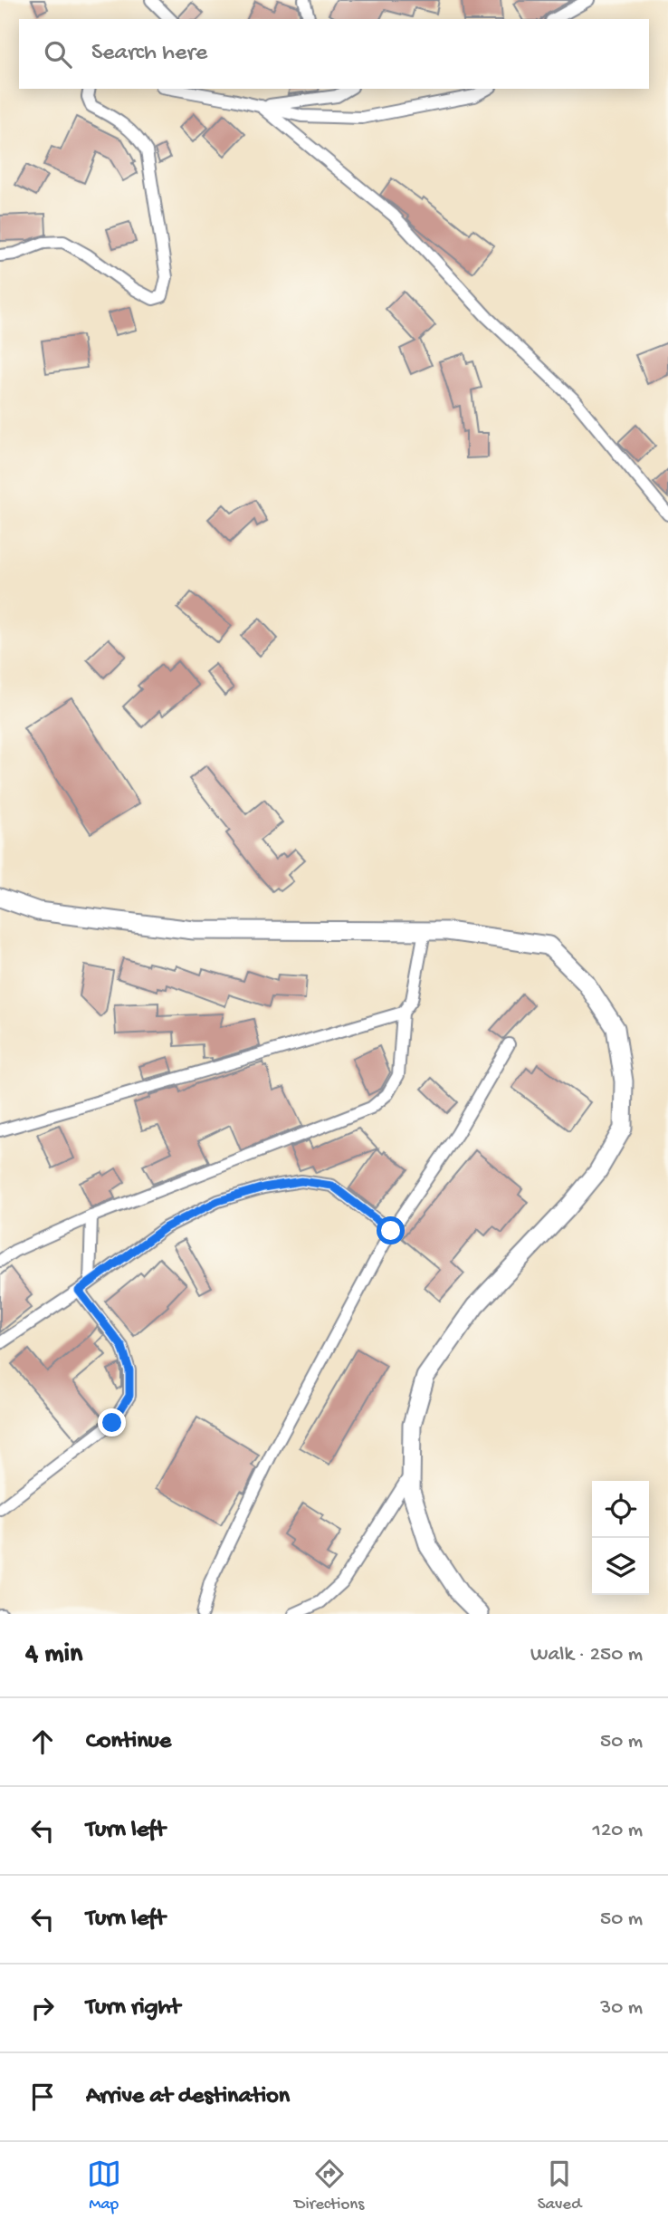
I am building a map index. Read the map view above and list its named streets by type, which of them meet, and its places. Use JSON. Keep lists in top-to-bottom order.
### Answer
{
  "page": {
    "search": "Search here",
    "heading": ["4 min", "Walk · 250 m"],
    "list": [
      ["Continue", "50 m"],
      ["Turn left", "120 m"],
      ["Turn left", "50 m"],
      ["Turn right", "30 m"],
      "Arrive at destination"
    ],
    "nav": ["Map", "Directions", "Saved"]
  }
}
